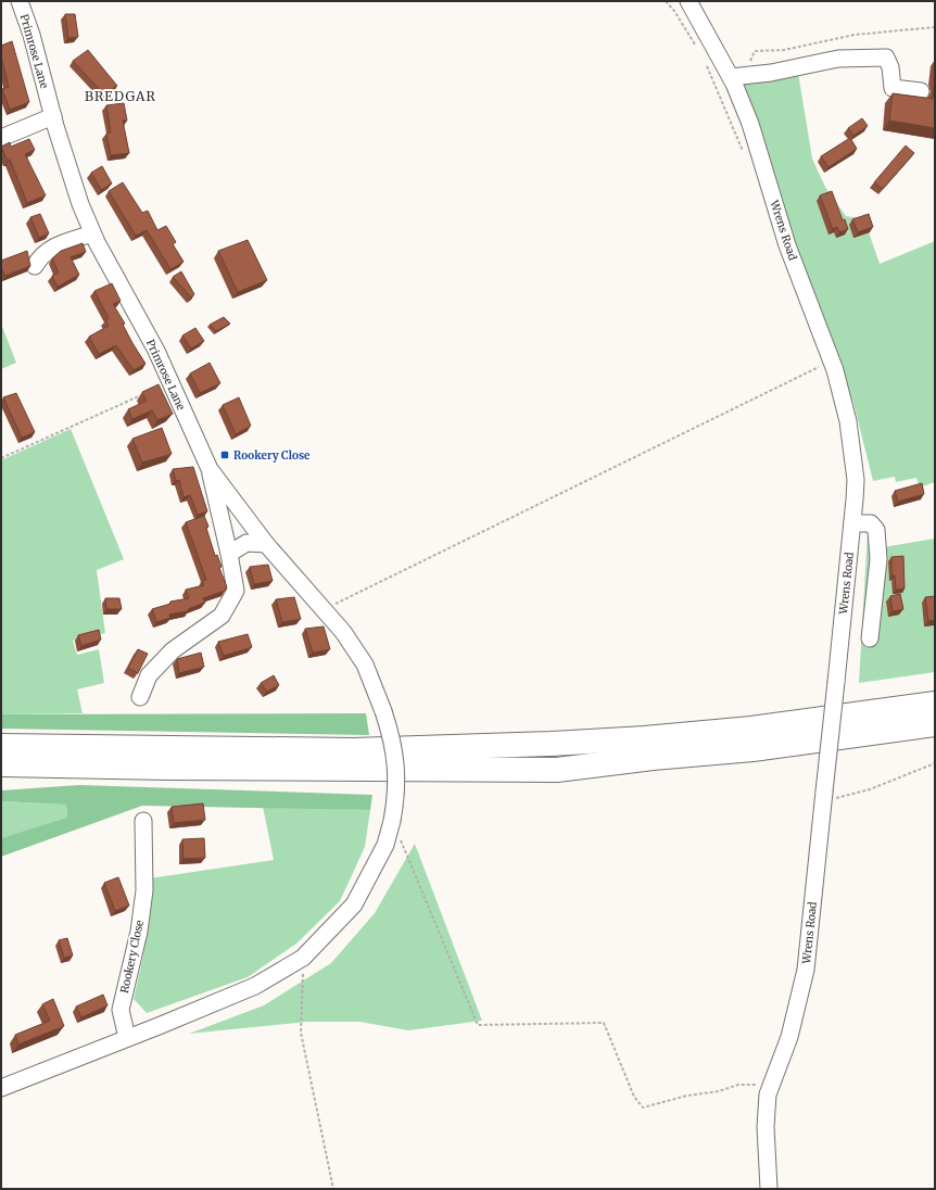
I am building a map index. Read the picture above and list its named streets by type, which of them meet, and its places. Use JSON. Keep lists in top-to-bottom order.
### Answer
{
  "streets": {
    "street": ["Primrose Lane", "Wrens Road", "Rookery Close"]
  },
  "crossings": [
    ["Primrose Lane", "Rookery Close"]
  ],
  "districts": ["BREDGAR"],
  "places": {
    "transit": ["Rookery Close"]
  }
}
